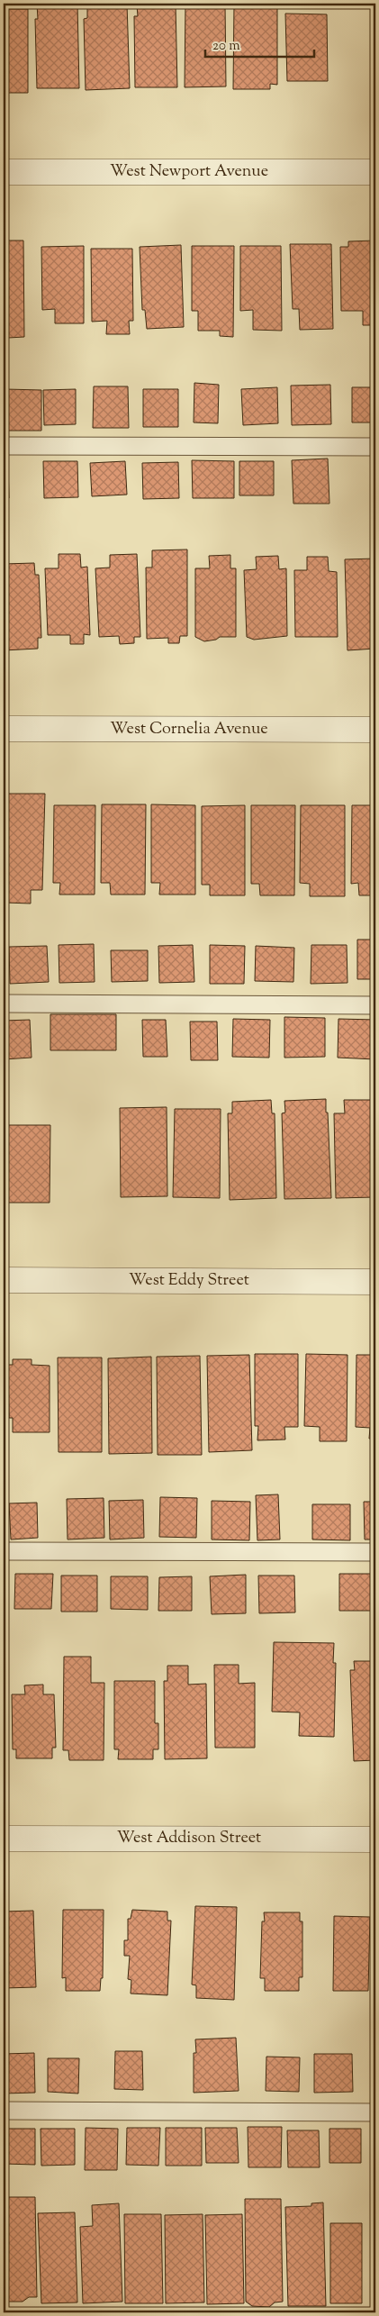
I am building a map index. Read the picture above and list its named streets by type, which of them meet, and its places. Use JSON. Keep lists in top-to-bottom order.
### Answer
{
  "streets": {
    "street": [
      "West Newport Avenue",
      "West Cornelia Avenue",
      "West Eddy Street",
      "West Addison Street"
    ]
  },
  "scale_bar": "20 m"
}
